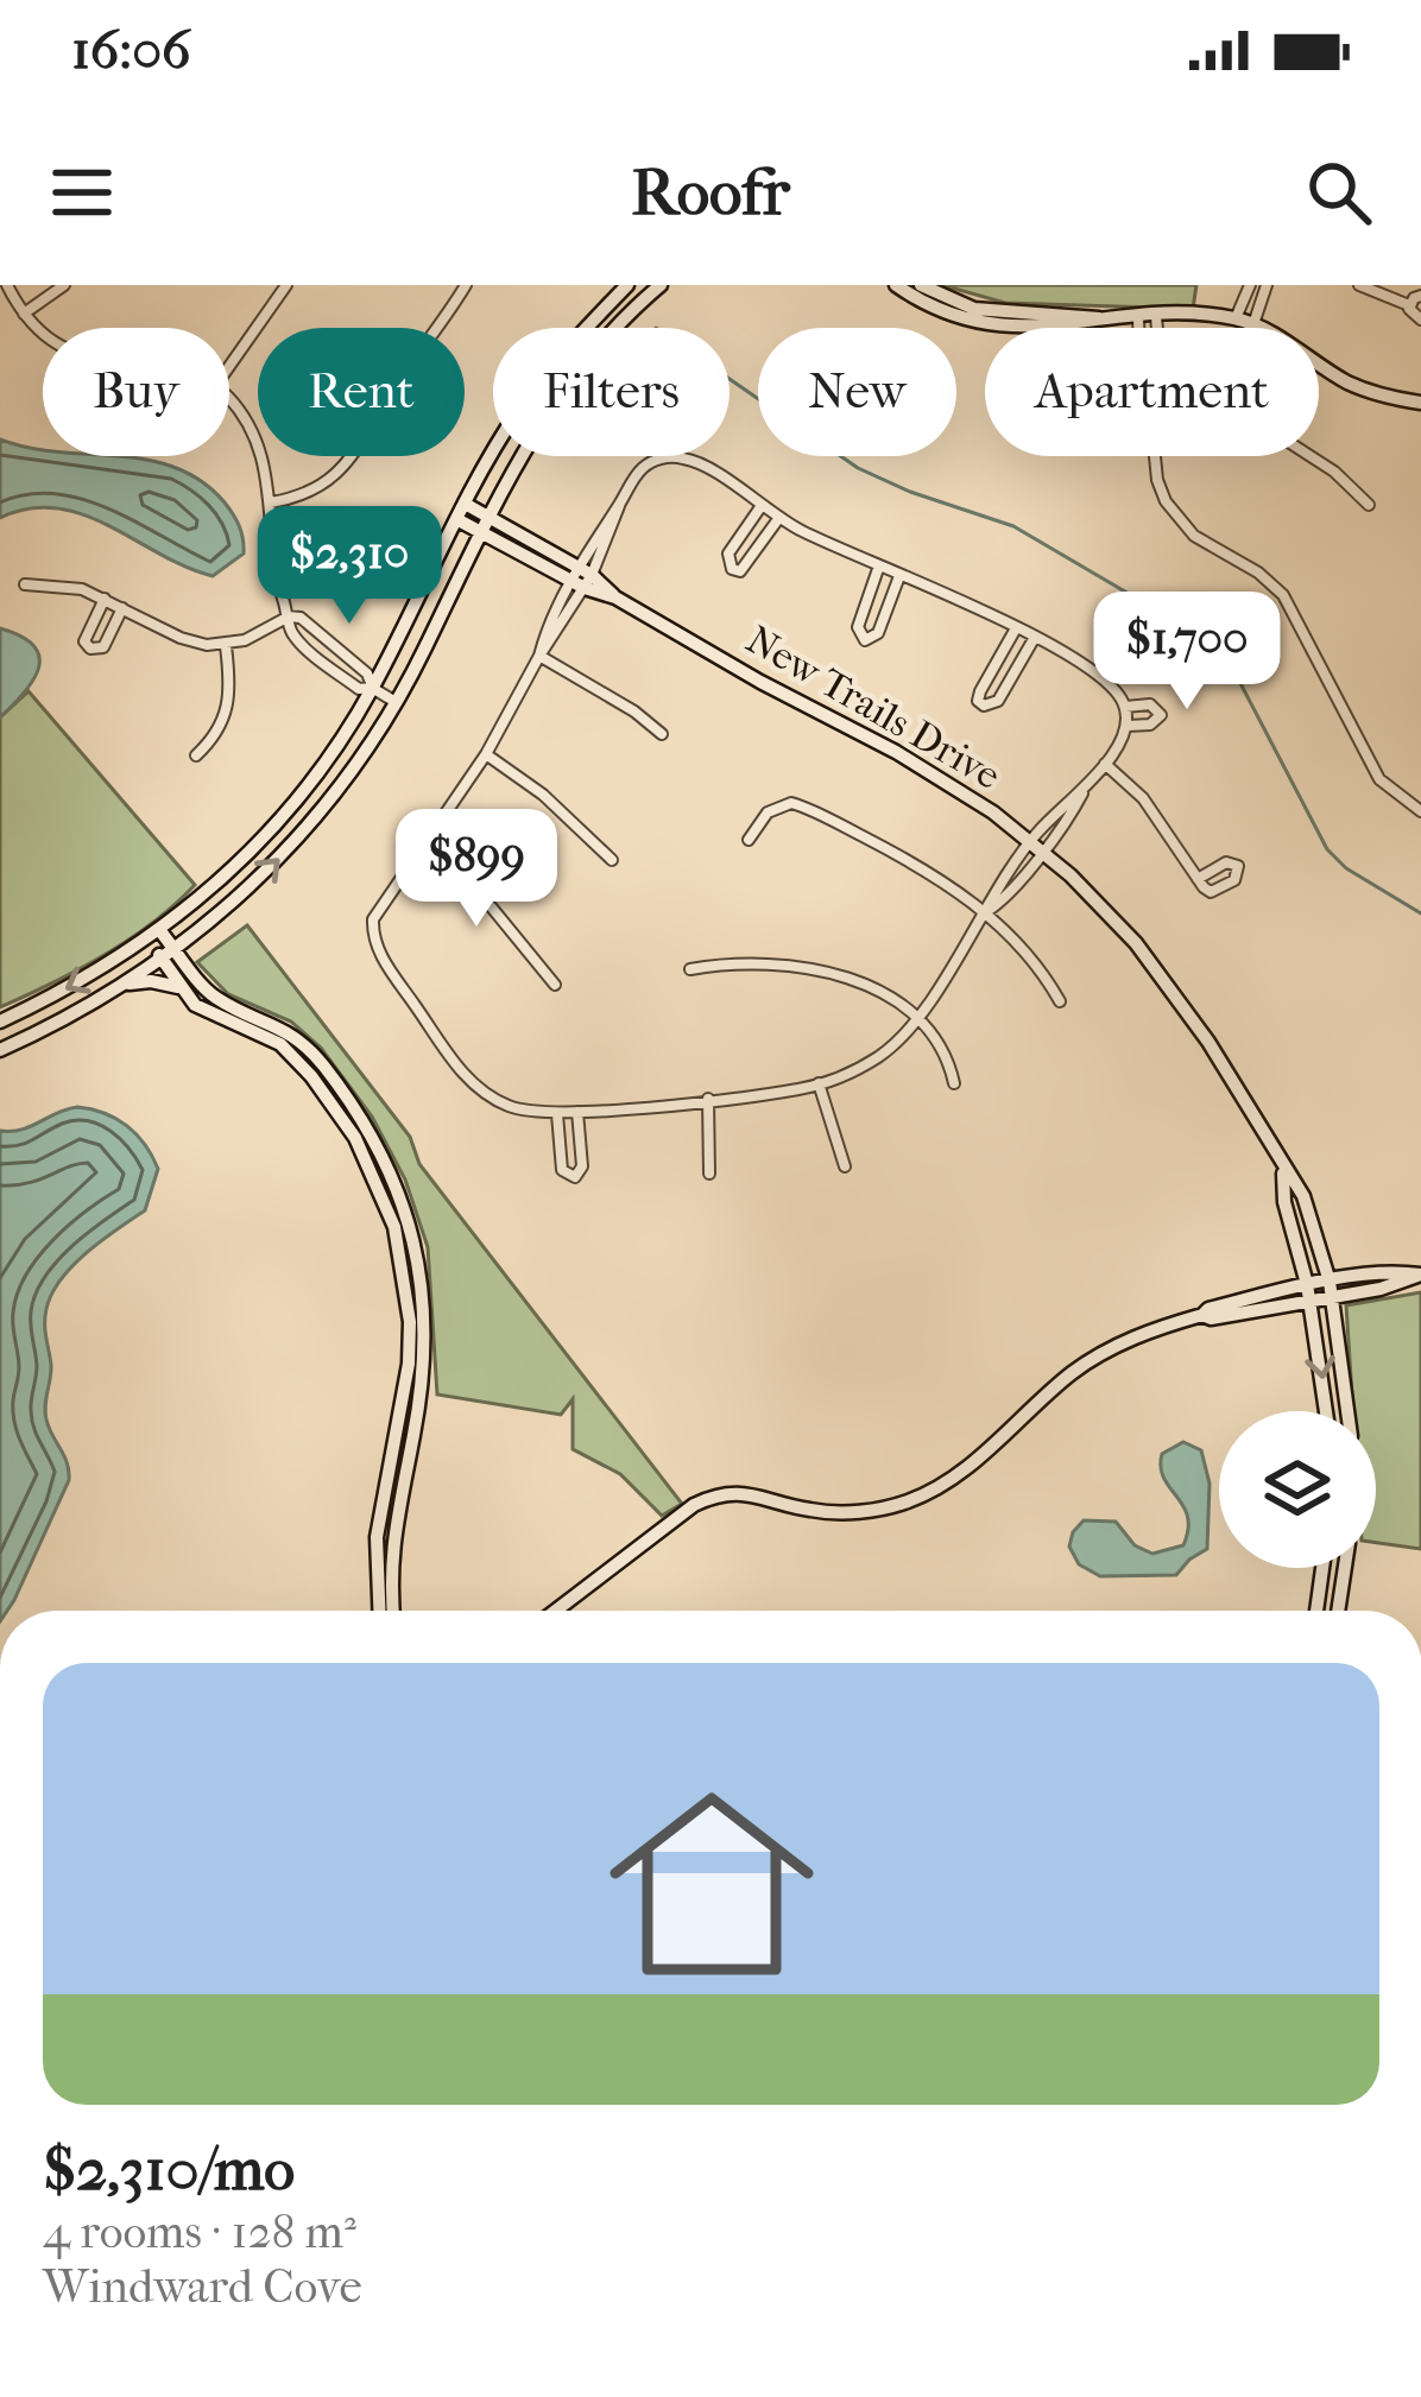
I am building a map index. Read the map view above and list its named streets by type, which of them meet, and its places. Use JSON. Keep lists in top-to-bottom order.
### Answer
{
  "streets": {
    "street": ["New Trails Drive"]
  },
  "page": {
    "status": "16:06",
    "header": "Roofr",
    "chip": [
      "Buy",
      "Rent",
      "Filters",
      "New",
      "Apartment"
    ],
    "price": ["$2,310", "$1,700", "$899"],
    "list": [
      {
        "name": "$2,310/mo",
        "note": "4 rooms · 128 m² · Windward Cove"
      }
    ]
  }
}
